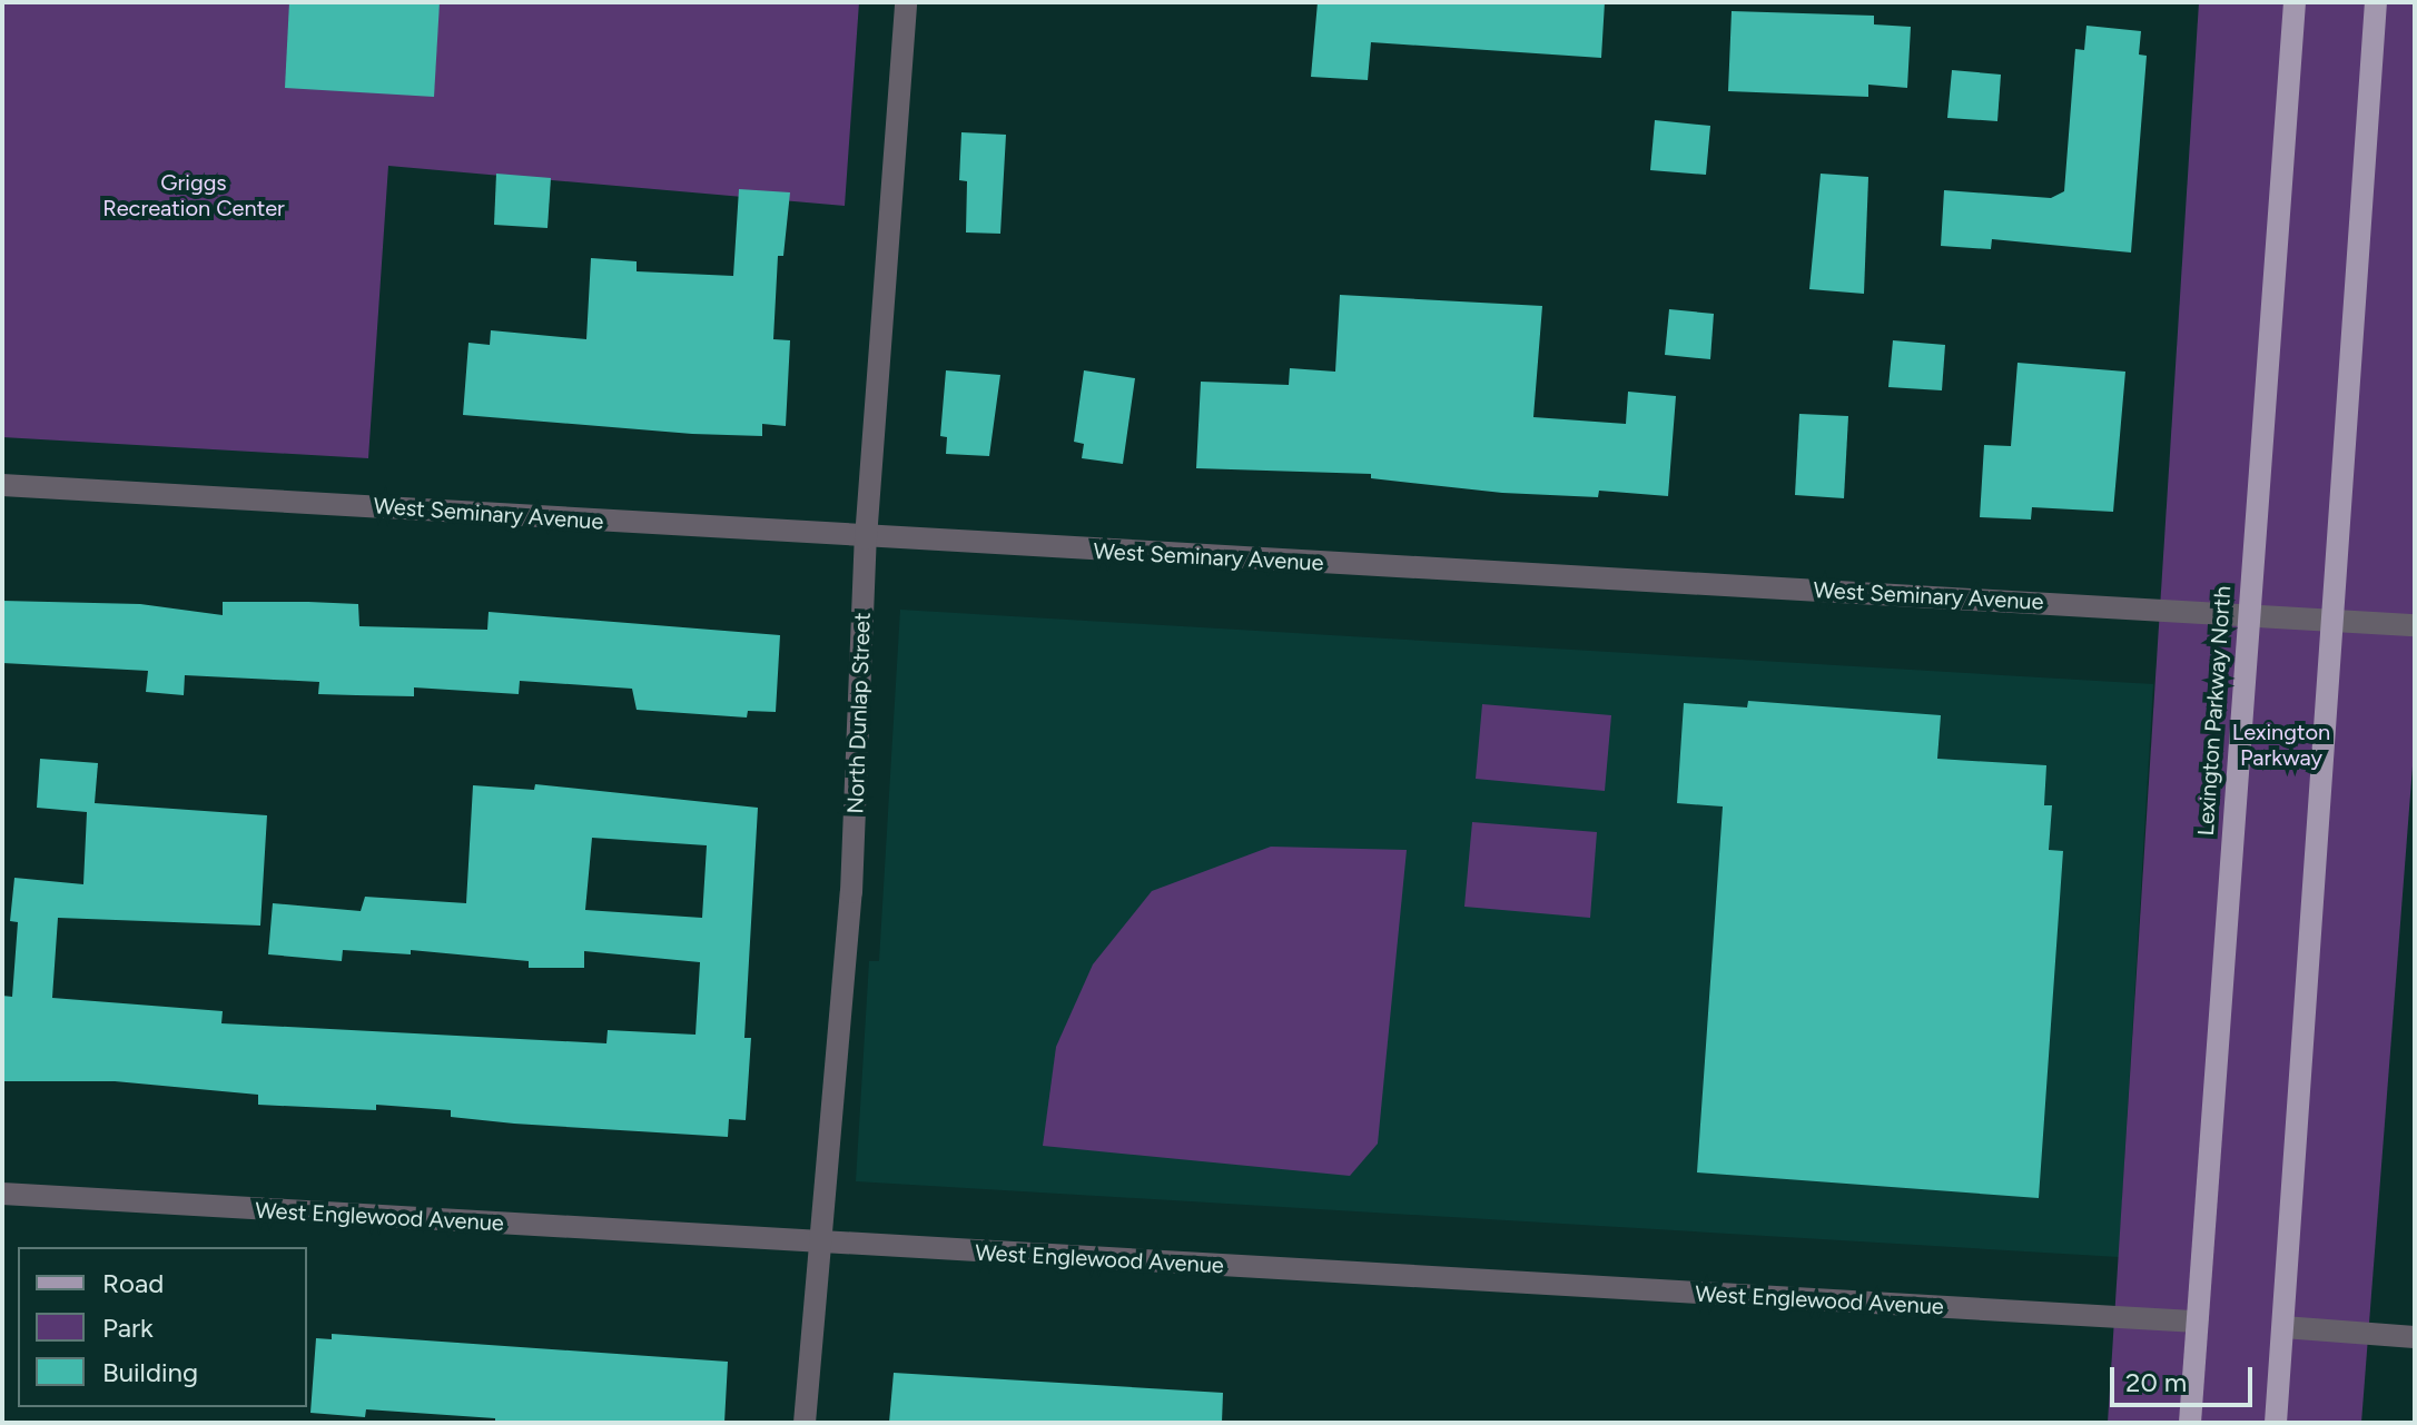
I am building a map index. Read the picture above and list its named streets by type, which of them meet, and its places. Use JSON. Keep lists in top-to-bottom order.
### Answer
{
  "streets": {
    "main road": ["Lexington Parkway North"],
    "street": ["West Seminary Avenue", "North Dunlap Street", "West Englewood Avenue"]
  },
  "crossings": [
    ["West Seminary Avenue", "Lexington Parkway North"],
    ["West Seminary Avenue", "North Dunlap Street"],
    ["Lexington Parkway North", "West Englewood Avenue"],
    ["North Dunlap Street", "West Englewood Avenue"]
  ],
  "parks": ["Griggs Recreation Center", "Lexington Parkway"],
  "legend": ["Road", "Park", "Building"],
  "scale_bar": "20 m"
}
